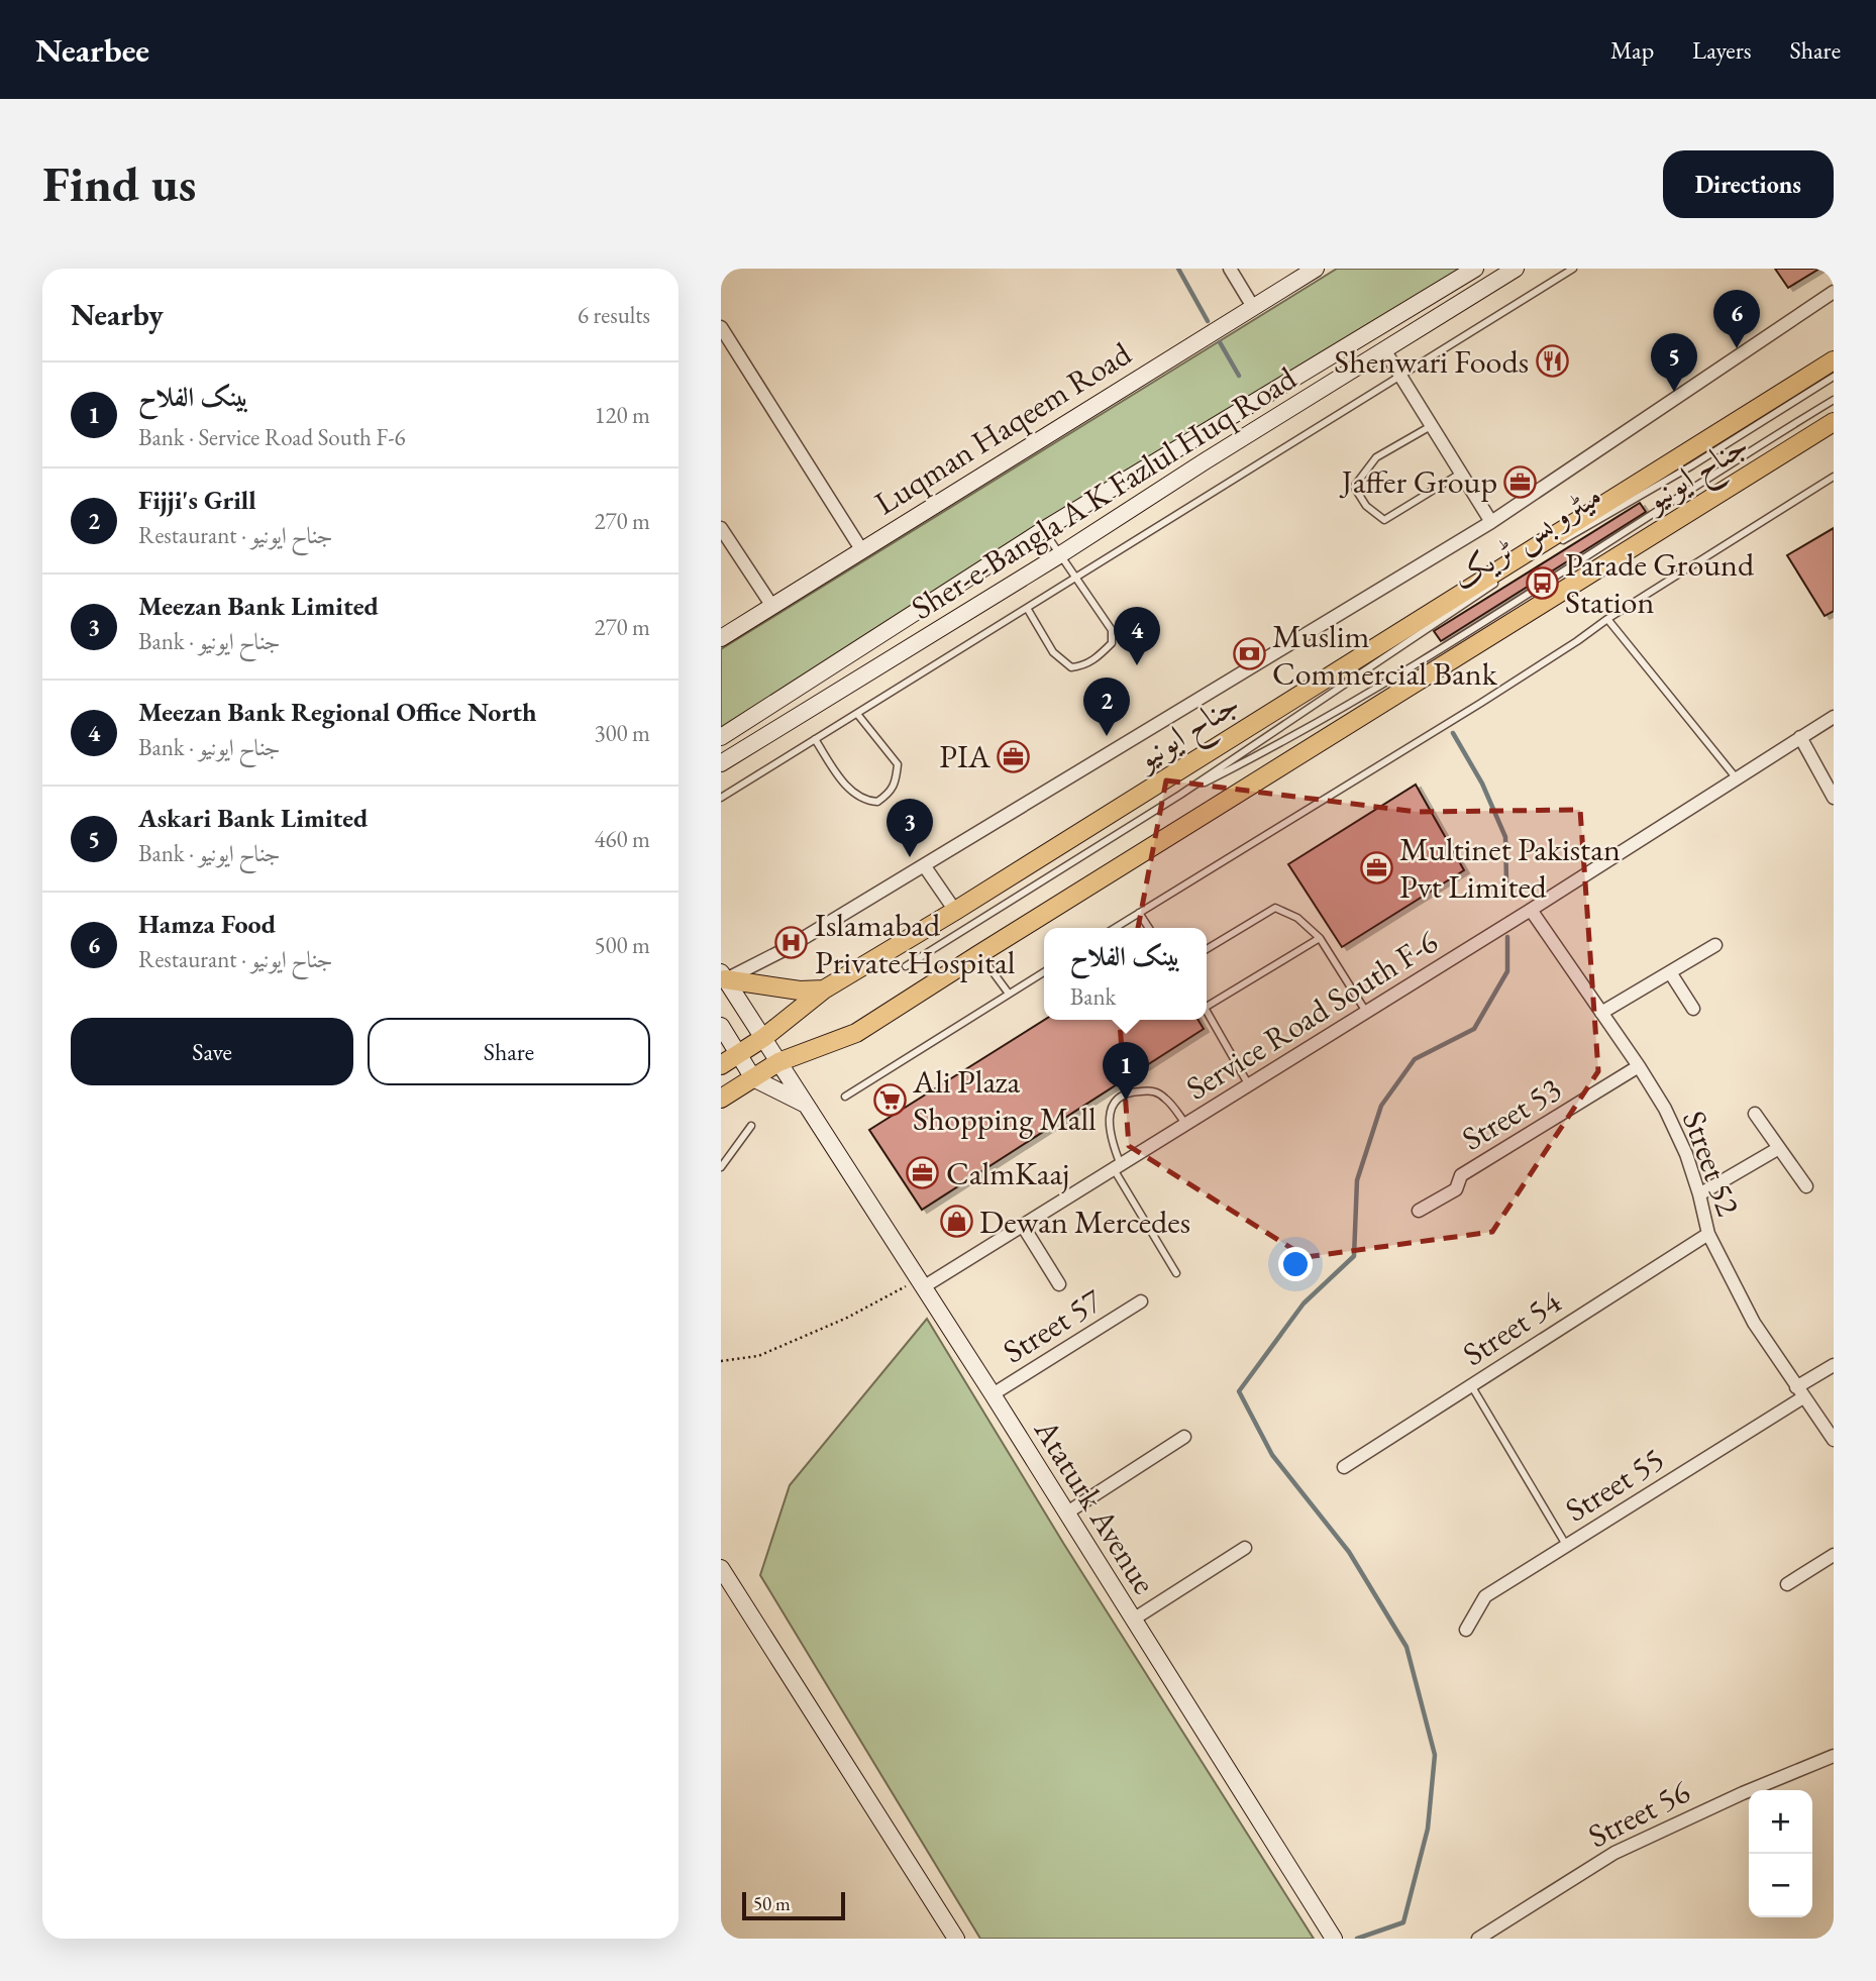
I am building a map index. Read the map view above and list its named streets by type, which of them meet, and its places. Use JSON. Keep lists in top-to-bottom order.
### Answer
{
  "streets": {
    "main road": ["جناح ایونیو"],
    "street": [
      "Luqman Haqeem Road",
      "Sher-e-Bangla A K Fazlul Huq Road",
      "Service Road South F-6",
      "Street 53",
      "Street 52",
      "Street 57",
      "Street 54",
      "Street 55",
      "Ataturk Avenue",
      "Street 56"
    ],
    "lane": ["میٹرو بس ٹریک"]
  },
  "crossings": [
    ["جناح ایونیو", "Ataturk Avenue"],
    ["Service Road South F-6", "Street 52"],
    ["Service Road South F-6", "Ataturk Avenue"],
    ["Street 53", "Street 52"],
    ["Street 52", "Street 54"],
    ["Street 52", "Street 55"],
    ["Street 57", "Ataturk Avenue"]
  ],
  "places": {
    "restaurant": ["Shenwari Foods"],
    "office": [
      "Jaffer Group",
      "PIA",
      "Multinet Pakistan Pvt Limited",
      "CalmKaaj"
    ],
    "bus stop": ["Parade Ground Station"],
    "bank": ["Muslim Commercial Bank"],
    "hospital": ["Islamabad Private Hospital"],
    "supermarket": ["Ali Plaza Shopping Mall"],
    "shop": ["Dewan Mercedes"]
  },
  "scale_bar": "50 m",
  "page": {
    "header": "Nearbee",
    "nav": ["Map", "Layers", "Share"],
    "buttons": [
      "Directions",
      ["Save", "Share"]
    ],
    "title": "Find us",
    "heading": ["Nearby", "6 results"],
    "pins": [
      "6",
      "5",
      "4",
      "2",
      "3",
      "1"
    ],
    "list": [
      {
        "mark": "1",
        "name": "بینک الفلاح",
        "note": "Bank · Service Road South F-6",
        "value": "120 m"
      },
      {
        "mark": "2",
        "name": "Fijji's Grill",
        "note": "Restaurant · جناح ایونیو",
        "value": "270 m"
      },
      {
        "mark": "3",
        "name": "Meezan Bank Limited",
        "note": "Bank · جناح ایونیو",
        "value": "270 m"
      },
      {
        "mark": "4",
        "name": "Meezan Bank Regional Office North",
        "note": "Bank · جناح ایونیو",
        "value": "300 m"
      },
      {
        "mark": "5",
        "name": "Askari Bank Limited",
        "note": "Bank · جناح ایونیو",
        "value": "460 m"
      },
      {
        "mark": "6",
        "name": "Hamza Food",
        "note": "Restaurant · جناح ایونیو",
        "value": "500 m"
      }
    ],
    "popup": ["بینک الفلاح", "Bank"],
    "map_buttons": ["+", "−"],
    "scale": "50 m"
  }
}
